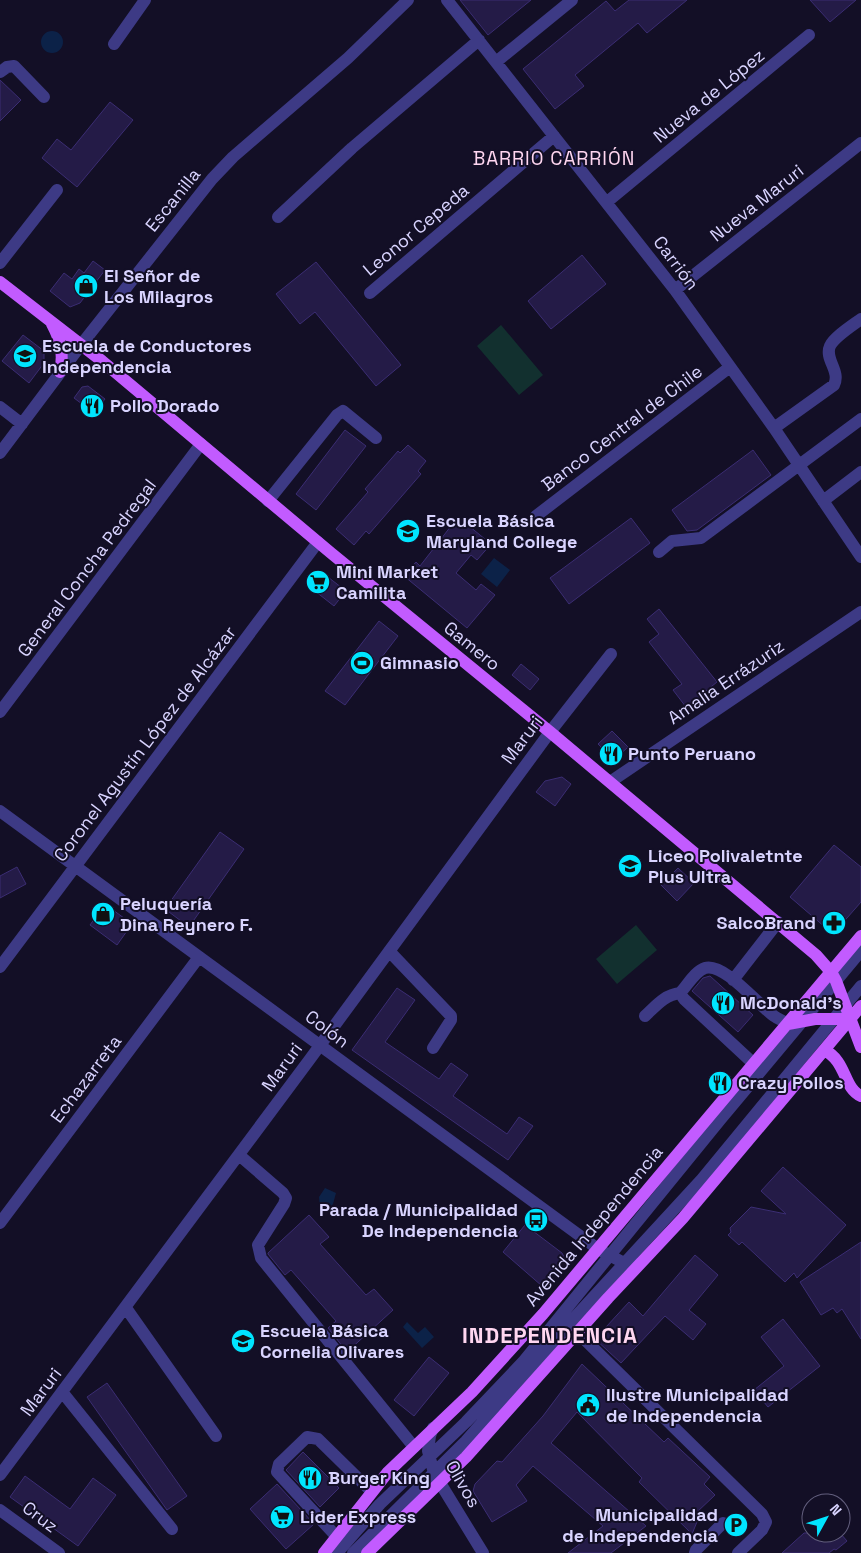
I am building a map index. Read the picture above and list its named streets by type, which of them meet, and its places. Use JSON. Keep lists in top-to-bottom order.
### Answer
{
  "streets": {
    "main road": ["Gamero", "Avenida Independencia"],
    "street": [
      "Nueva de López",
      "Escanilla",
      "Nueva Maruri",
      "Leonor Cepeda",
      "Carrión",
      "Banco Central de Chile",
      "General Concha Pedregal",
      "Amalia Errázuriz",
      "Maruri",
      "Coronel Agustín López de Alcázar",
      "Colón",
      "Echazarreta",
      "Olivos",
      "Cruz"
    ]
  },
  "crossings": [
    ["Nueva de López", "Carrión"],
    ["Escanilla", "Gamero"],
    ["Nueva Maruri", "Carrión"],
    ["Leonor Cepeda", "Carrión"],
    ["Carrión", "Banco Central de Chile"],
    ["General Concha Pedregal", "Gamero"],
    ["Gamero", "Amalia Errázuriz"],
    ["Gamero", "Maruri"],
    ["Gamero", "Coronel Agustín López de Alcázar"],
    ["Gamero", "Avenida Independencia"],
    ["Maruri", "Colón"],
    ["Coronel Agustín López de Alcázar", "Colón"],
    ["Colón", "Echazarreta"],
    ["Colón", "Avenida Independencia"],
    ["Avenida Independencia", "Olivos"]
  ],
  "districts": ["BARRIO CARRIÓN", "INDEPENDENCIA"],
  "places": {
    "shop": ["El Señor de Los Milagros", "Peluquería Dina Reynero F."],
    "school or university": [
      "Escuela de Conductores Independencia",
      "Escuela Básica Maryland College",
      "Liceo Polivaletnte Plus Ultra",
      "Escuela Básica Cornelia Olivares"
    ],
    "restaurant": [
      "Pollo Dorado",
      "Punto Peruano",
      "McDonald's",
      "Crazy Pollos",
      "Burger King"
    ],
    "supermarket": ["Mini Market Camilita", "Lider Express"],
    "sports": ["Gimnasio"],
    "pharmacy": ["SalcoBrand"],
    "bus stop": ["Parada / Municipalidad De Independencia"],
    "public building": ["Ilustre Municipalidad de Independencia"],
    "parking": ["Municipalidad de Independencia"]
  },
  "north": "top right"
}
